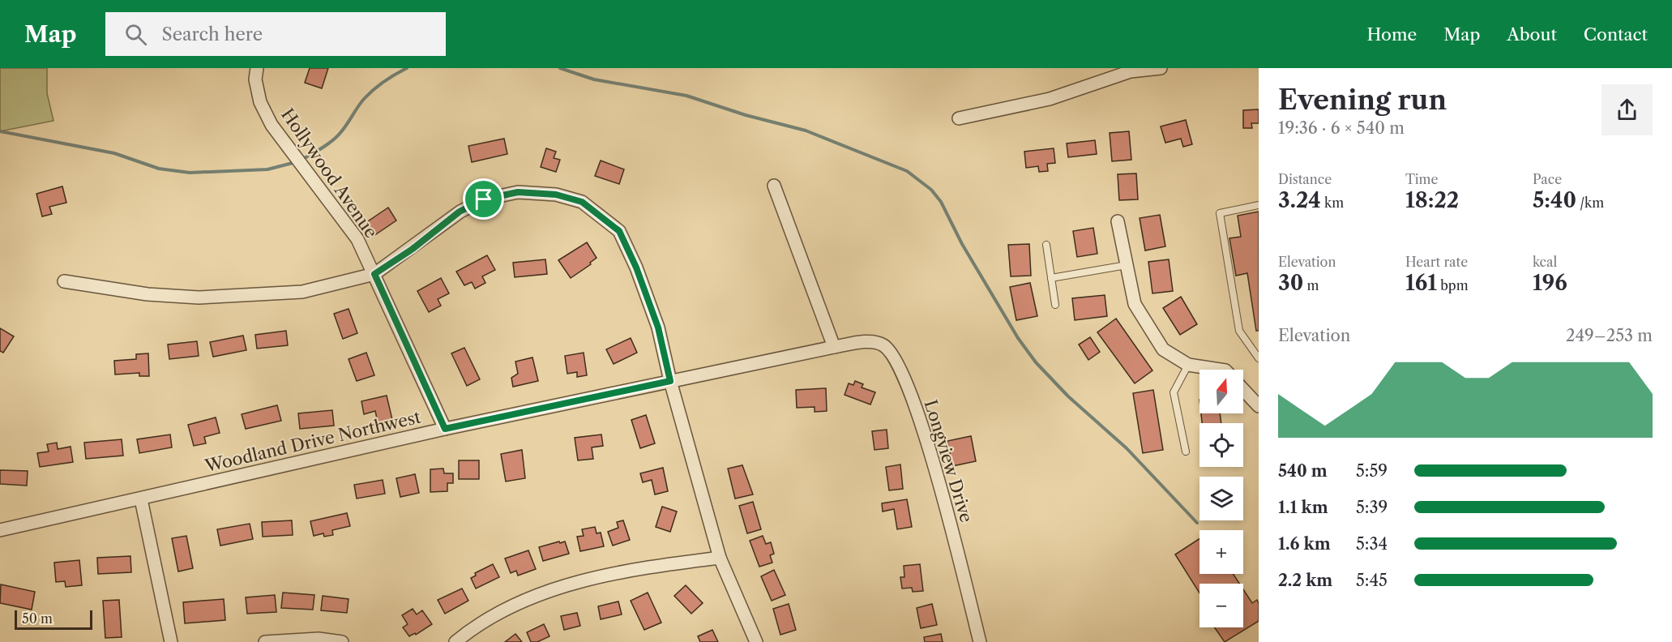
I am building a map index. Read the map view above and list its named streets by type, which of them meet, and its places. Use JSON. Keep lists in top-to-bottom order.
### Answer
{
  "streets": {
    "street": ["Hollywood Avenue", "Woodland Drive Northwest", "Longview Drive"]
  },
  "crossings": [
    ["Hollywood Avenue", "Woodland Drive Northwest"],
    ["Woodland Drive Northwest", "Longview Drive"]
  ],
  "scale_bar": "50 m",
  "north": "top",
  "page": {
    "header": "Map",
    "search": "Search here",
    "nav": [
      "Home",
      "Map",
      "About",
      "Contact"
    ],
    "heading": ["Evening run", "19:36 · 6 × 540 m"],
    "stats": [
      ["Distance", "3.24 km"],
      ["Time", "18:22"],
      ["Pace", "5:40 /km"],
      ["Elevation", "30 m"],
      ["Heart rate", "161 bpm"],
      ["kcal", "196"]
    ],
    "chart": ["Elevation", "249–253 m"],
    "map_buttons": ["+", "−"],
    "list": [
      {
        "name": "540 m",
        "note": "5:59"
      },
      {
        "name": "1.1 km",
        "note": "5:39"
      },
      {
        "name": "1.6 km",
        "note": "5:34"
      },
      {
        "name": "2.2 km",
        "note": "5:45"
      }
    ],
    "scale": "50 m"
  }
}
